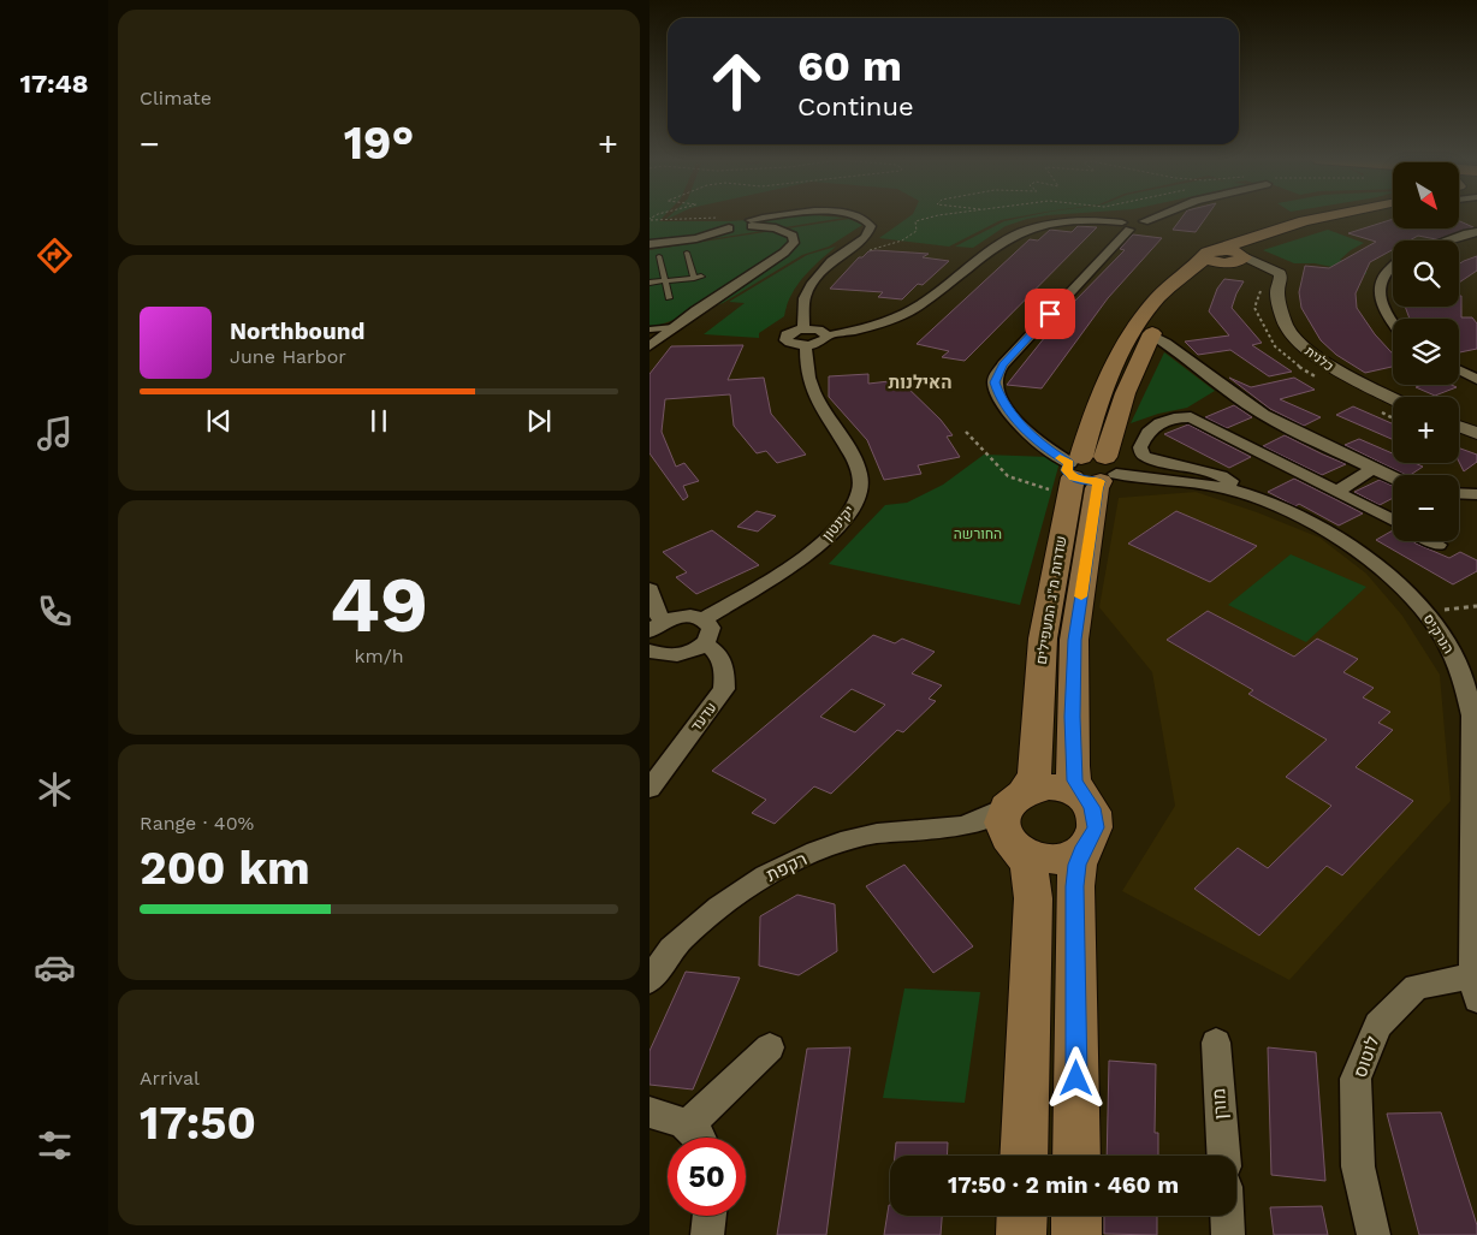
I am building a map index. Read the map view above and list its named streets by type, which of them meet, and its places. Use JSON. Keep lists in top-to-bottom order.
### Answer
{
  "streets": {
    "main road": ["שדרות מ\"ג המעפילים"],
    "street": [
      "כלנית",
      "יקינטון",
      "הנרקיס",
      "עדעד",
      "רקפת",
      "לוטוס",
      "מורן"
    ]
  },
  "crossings": [
    ["כלנית", "שדרות מ\"ג המעפילים"],
    ["שדרות מ\"ג המעפילים", "הנרקיס"],
    ["שדרות מ\"ג המעפילים", "רקפת"],
    ["הנרקיס", "לוטוס"]
  ],
  "districts": ["האילנות"],
  "parks": ["החורשה"],
  "north": "bottom right",
  "page": {
    "tabs": "17:48",
    "tile": [
      "Climate",
      ["49", "km/h"],
      ["Range · 40%", "200 km"],
      ["Arrival", "17:50"]
    ],
    "turn": ["60 m", "Continue"],
    "heat": ["−", "19°", "+"],
    "map_buttons": ["+", "−"],
    "song": ["Northbound", "June Harbor"],
    "limit": "50",
    "trip": "17:50 · 2 min · 460 m"
  }
}
